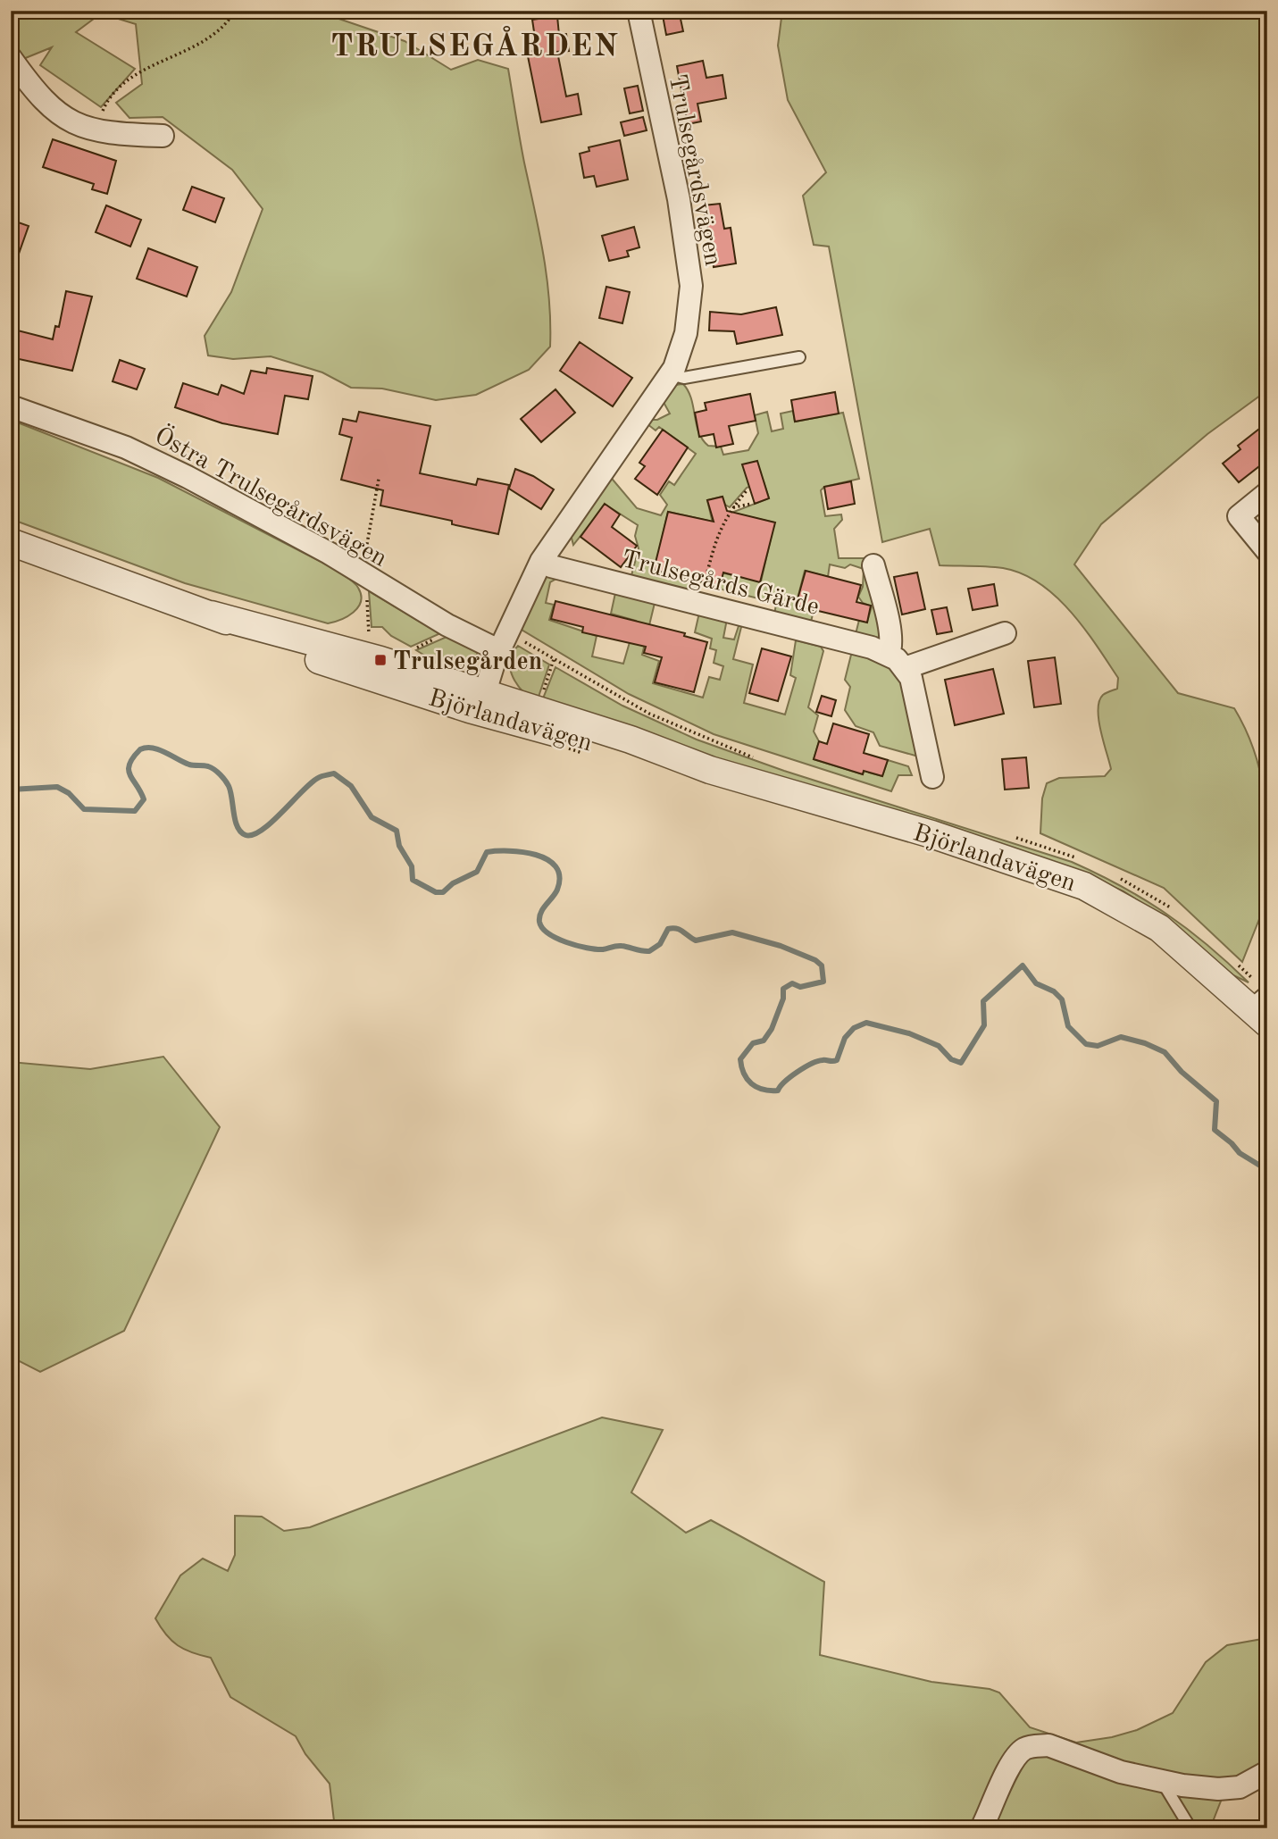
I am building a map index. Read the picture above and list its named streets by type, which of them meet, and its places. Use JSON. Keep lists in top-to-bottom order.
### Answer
{
  "streets": {
    "street": [
      "Trulsegårdsvägen",
      "Östra Trulsegårdsvägen",
      "Trulsegårds Gärde",
      "Björlandavägen"
    ]
  },
  "crossings": [
    ["Trulsegårdsvägen", "Östra Trulsegårdsvägen"],
    ["Trulsegårdsvägen", "Trulsegårds Gärde"],
    ["Trulsegårdsvägen", "Björlandavägen"]
  ],
  "districts": ["TRULSEGÅRDEN"],
  "places": {
    "transit": ["Trulsegården"]
  }
}
